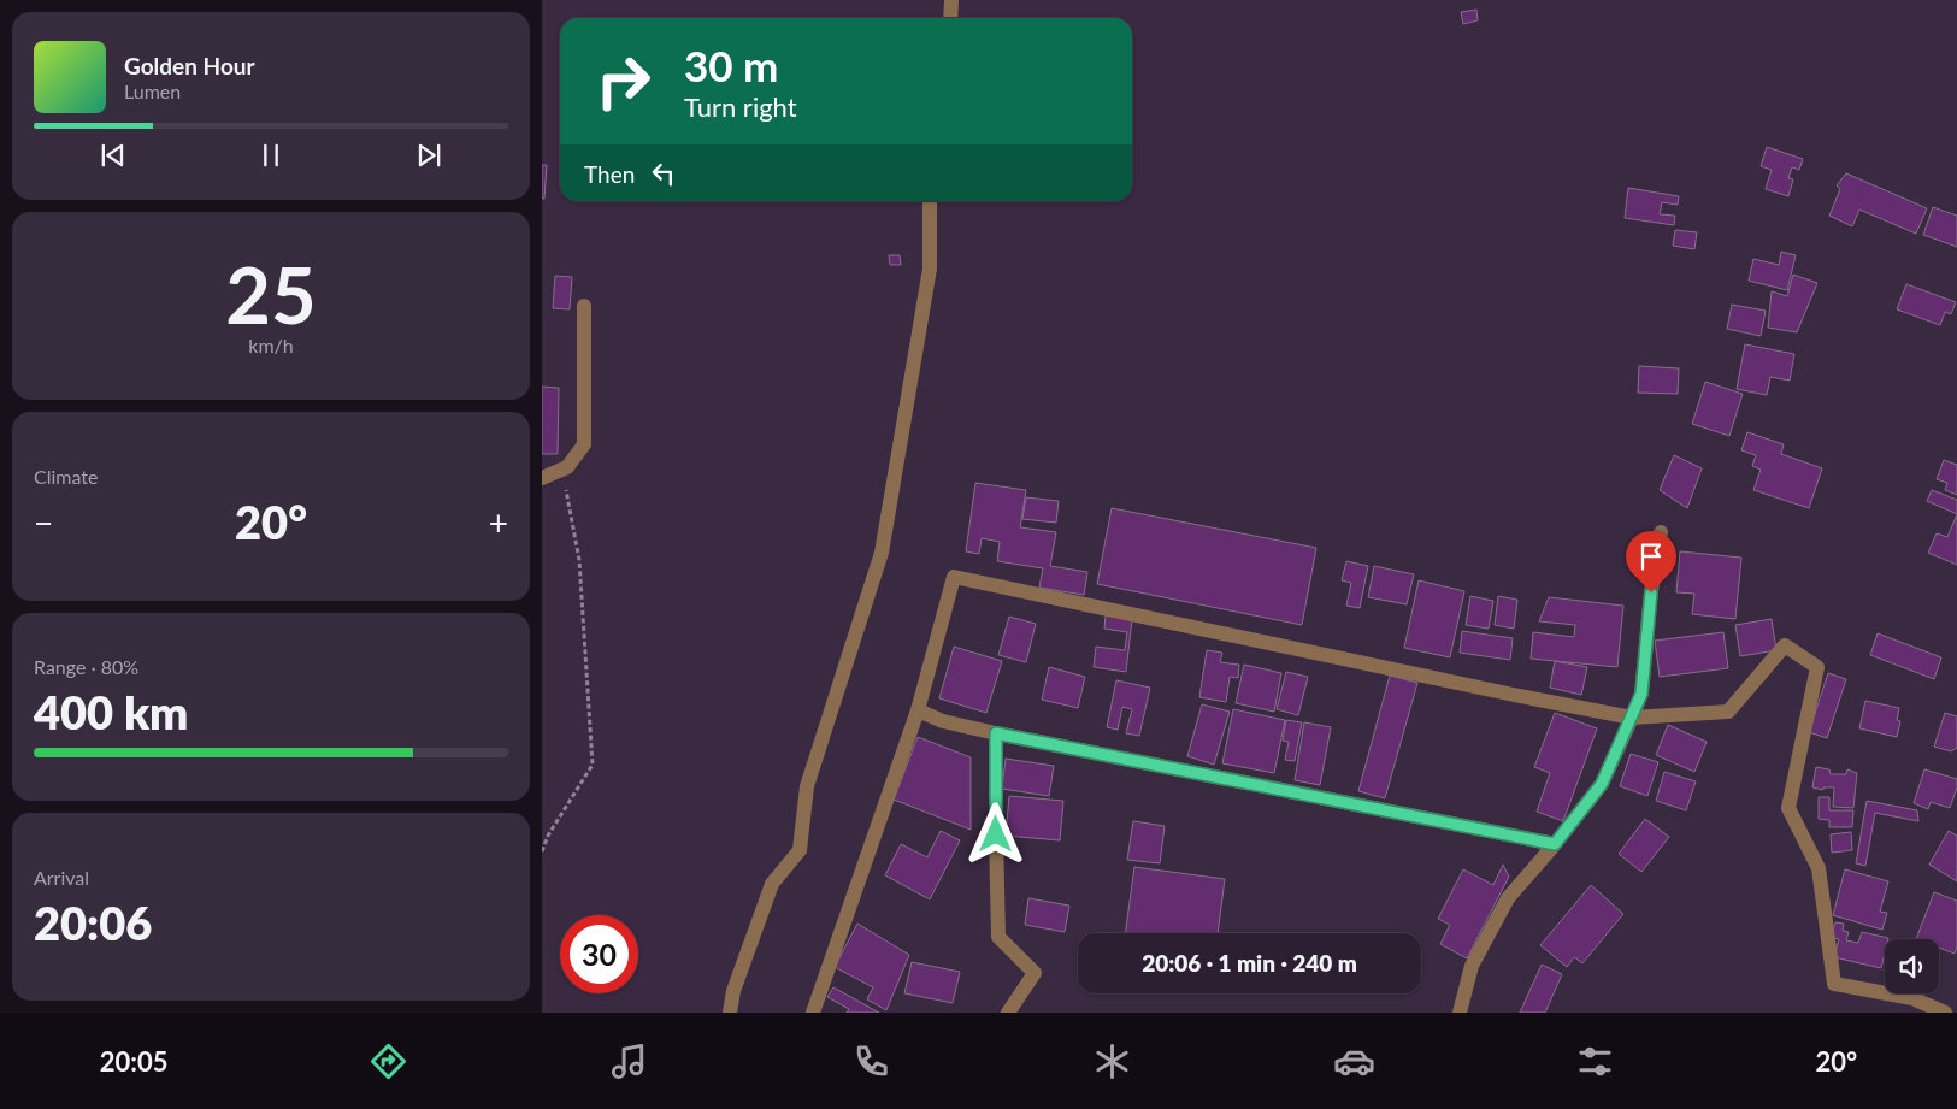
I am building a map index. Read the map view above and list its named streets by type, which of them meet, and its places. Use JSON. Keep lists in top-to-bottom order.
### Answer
{
  "page": {
    "turn": ["30 m", "Turn right"],
    "song": ["Golden Hour", "Lumen"],
    "then": "Then",
    "tile": [
      ["25", "km/h"],
      "Climate",
      ["Range · 80%", "400 km"],
      ["Arrival", "20:06"]
    ],
    "heat": ["−", "20°", "+"],
    "limit": "30",
    "trip": "20:06 · 1 min · 240 m",
    "tabs": ["20:05", "20°"]
  }
}
